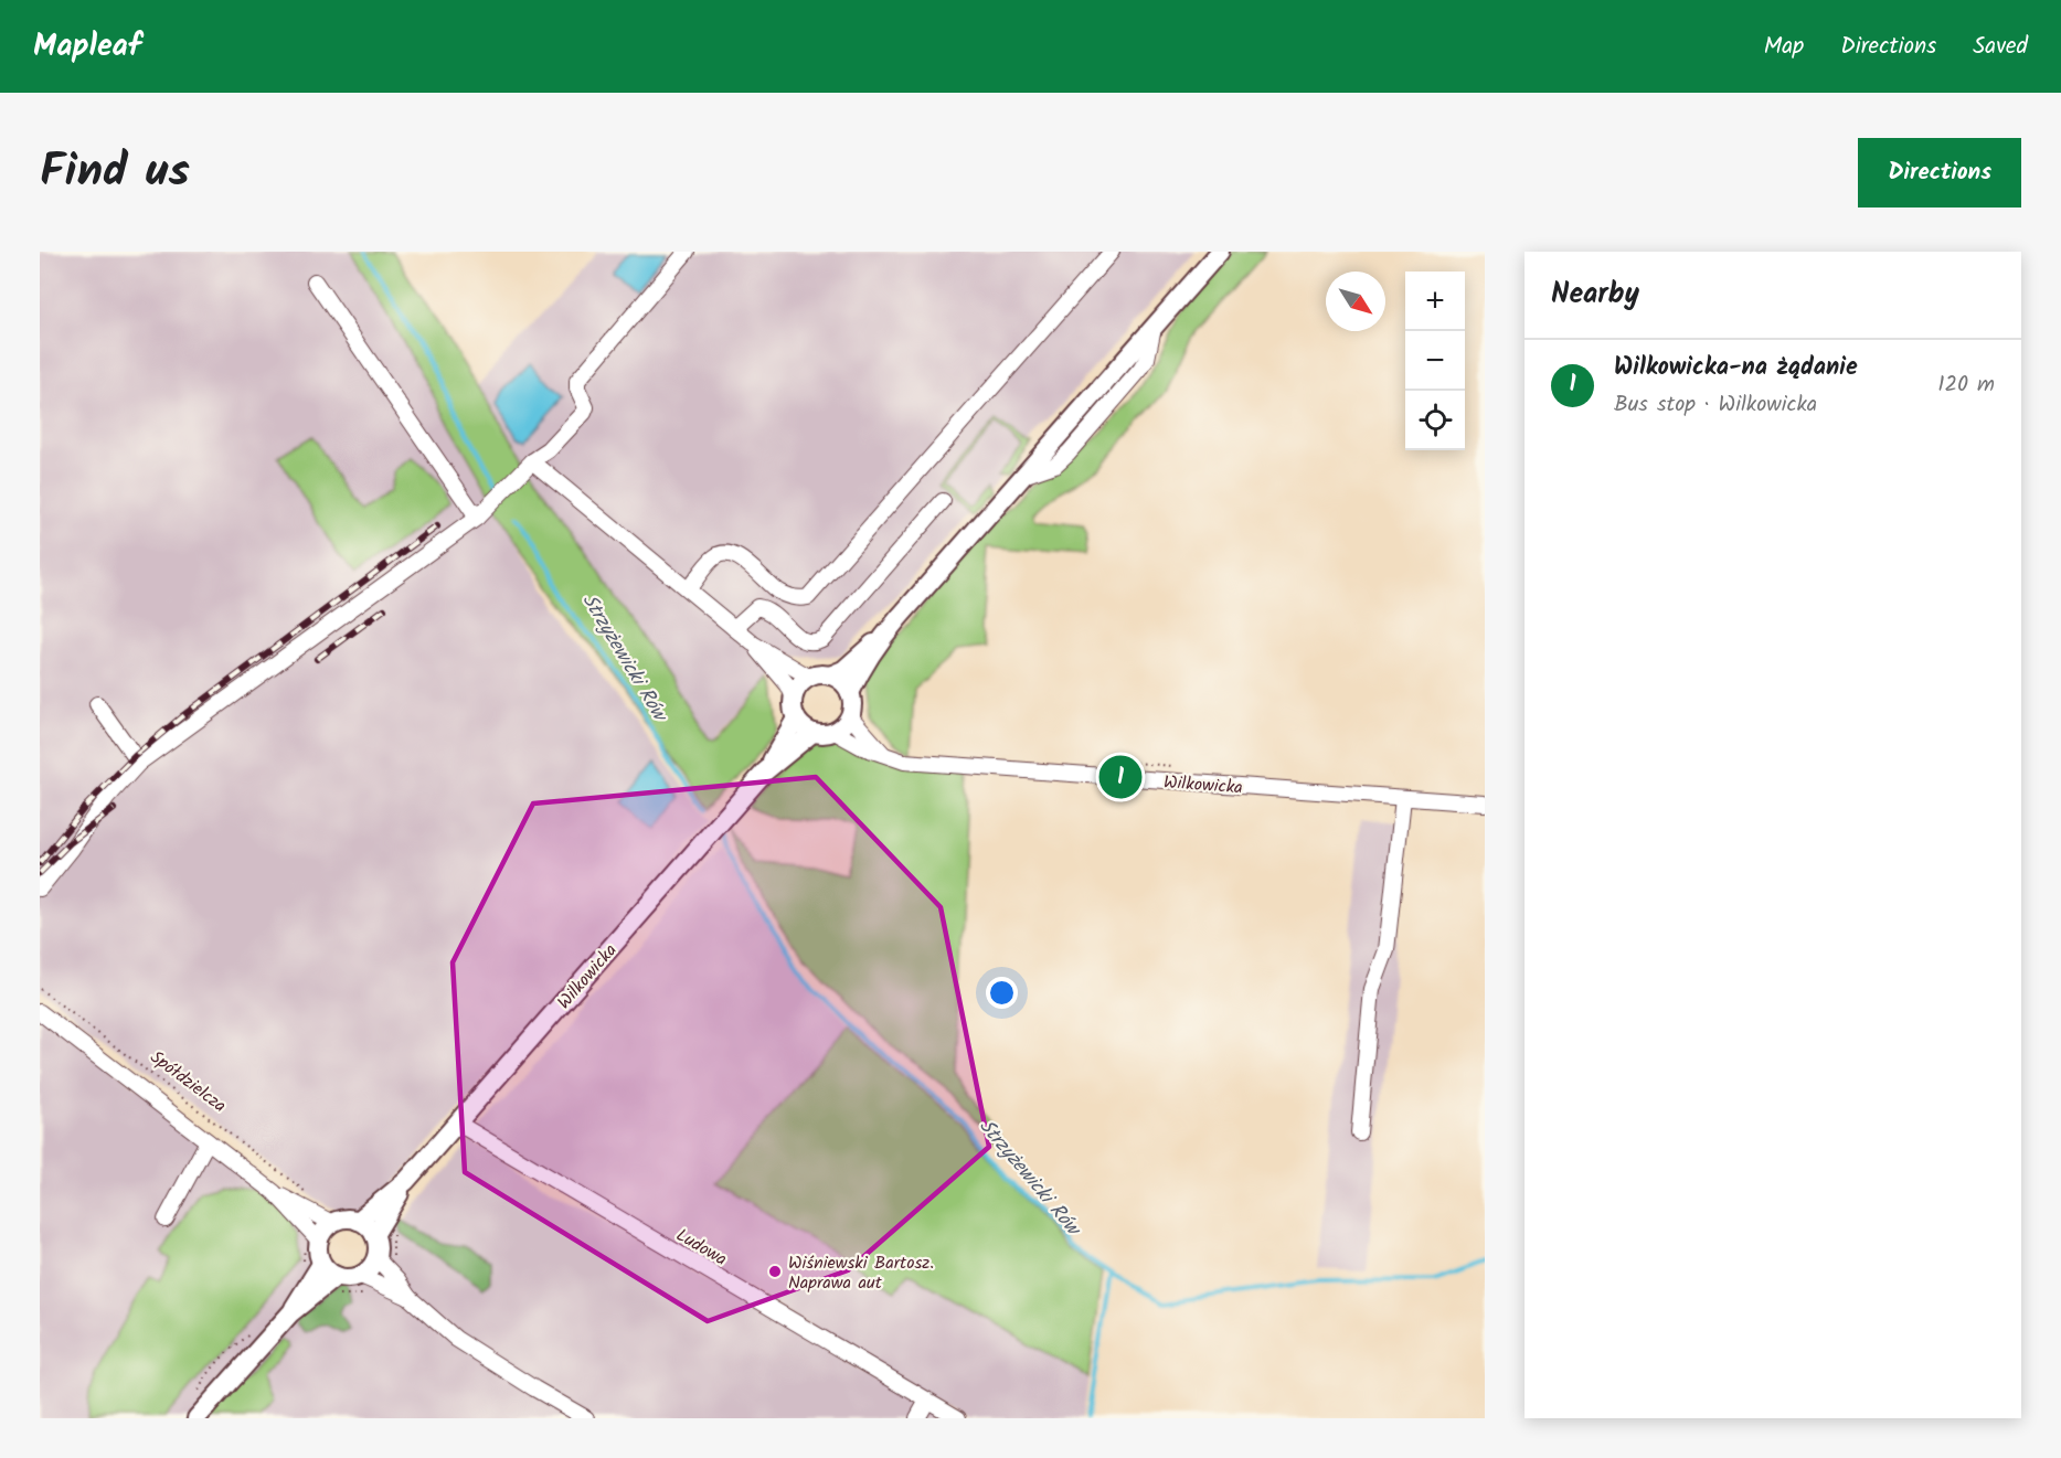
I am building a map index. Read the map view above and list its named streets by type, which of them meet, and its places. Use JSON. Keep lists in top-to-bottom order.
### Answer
{
  "streets": {
    "main road": ["Wilkowicka"],
    "street": ["Spółdzielcza", "Ludowa"]
  },
  "crossings": [
    ["Wilkowicka", "Spółdzielcza"],
    ["Wilkowicka", "Ludowa"]
  ],
  "water": ["Strzyżewicki Rów"],
  "places": ["Wiśniewski Bartosz. Naprawa aut"],
  "north": "bottom right",
  "page": {
    "header": "Mapleaf",
    "nav": ["Map", "Directions", "Saved"],
    "title": "Find us",
    "buttons": "Directions",
    "heading": "Nearby",
    "map_buttons": ["+", "−"],
    "list": [
      {
        "mark": "1",
        "name": "Wilkowicka-na żądanie",
        "note": "Bus stop · Wilkowicka",
        "value": "120 m"
      }
    ],
    "pins": "1"
  }
}
